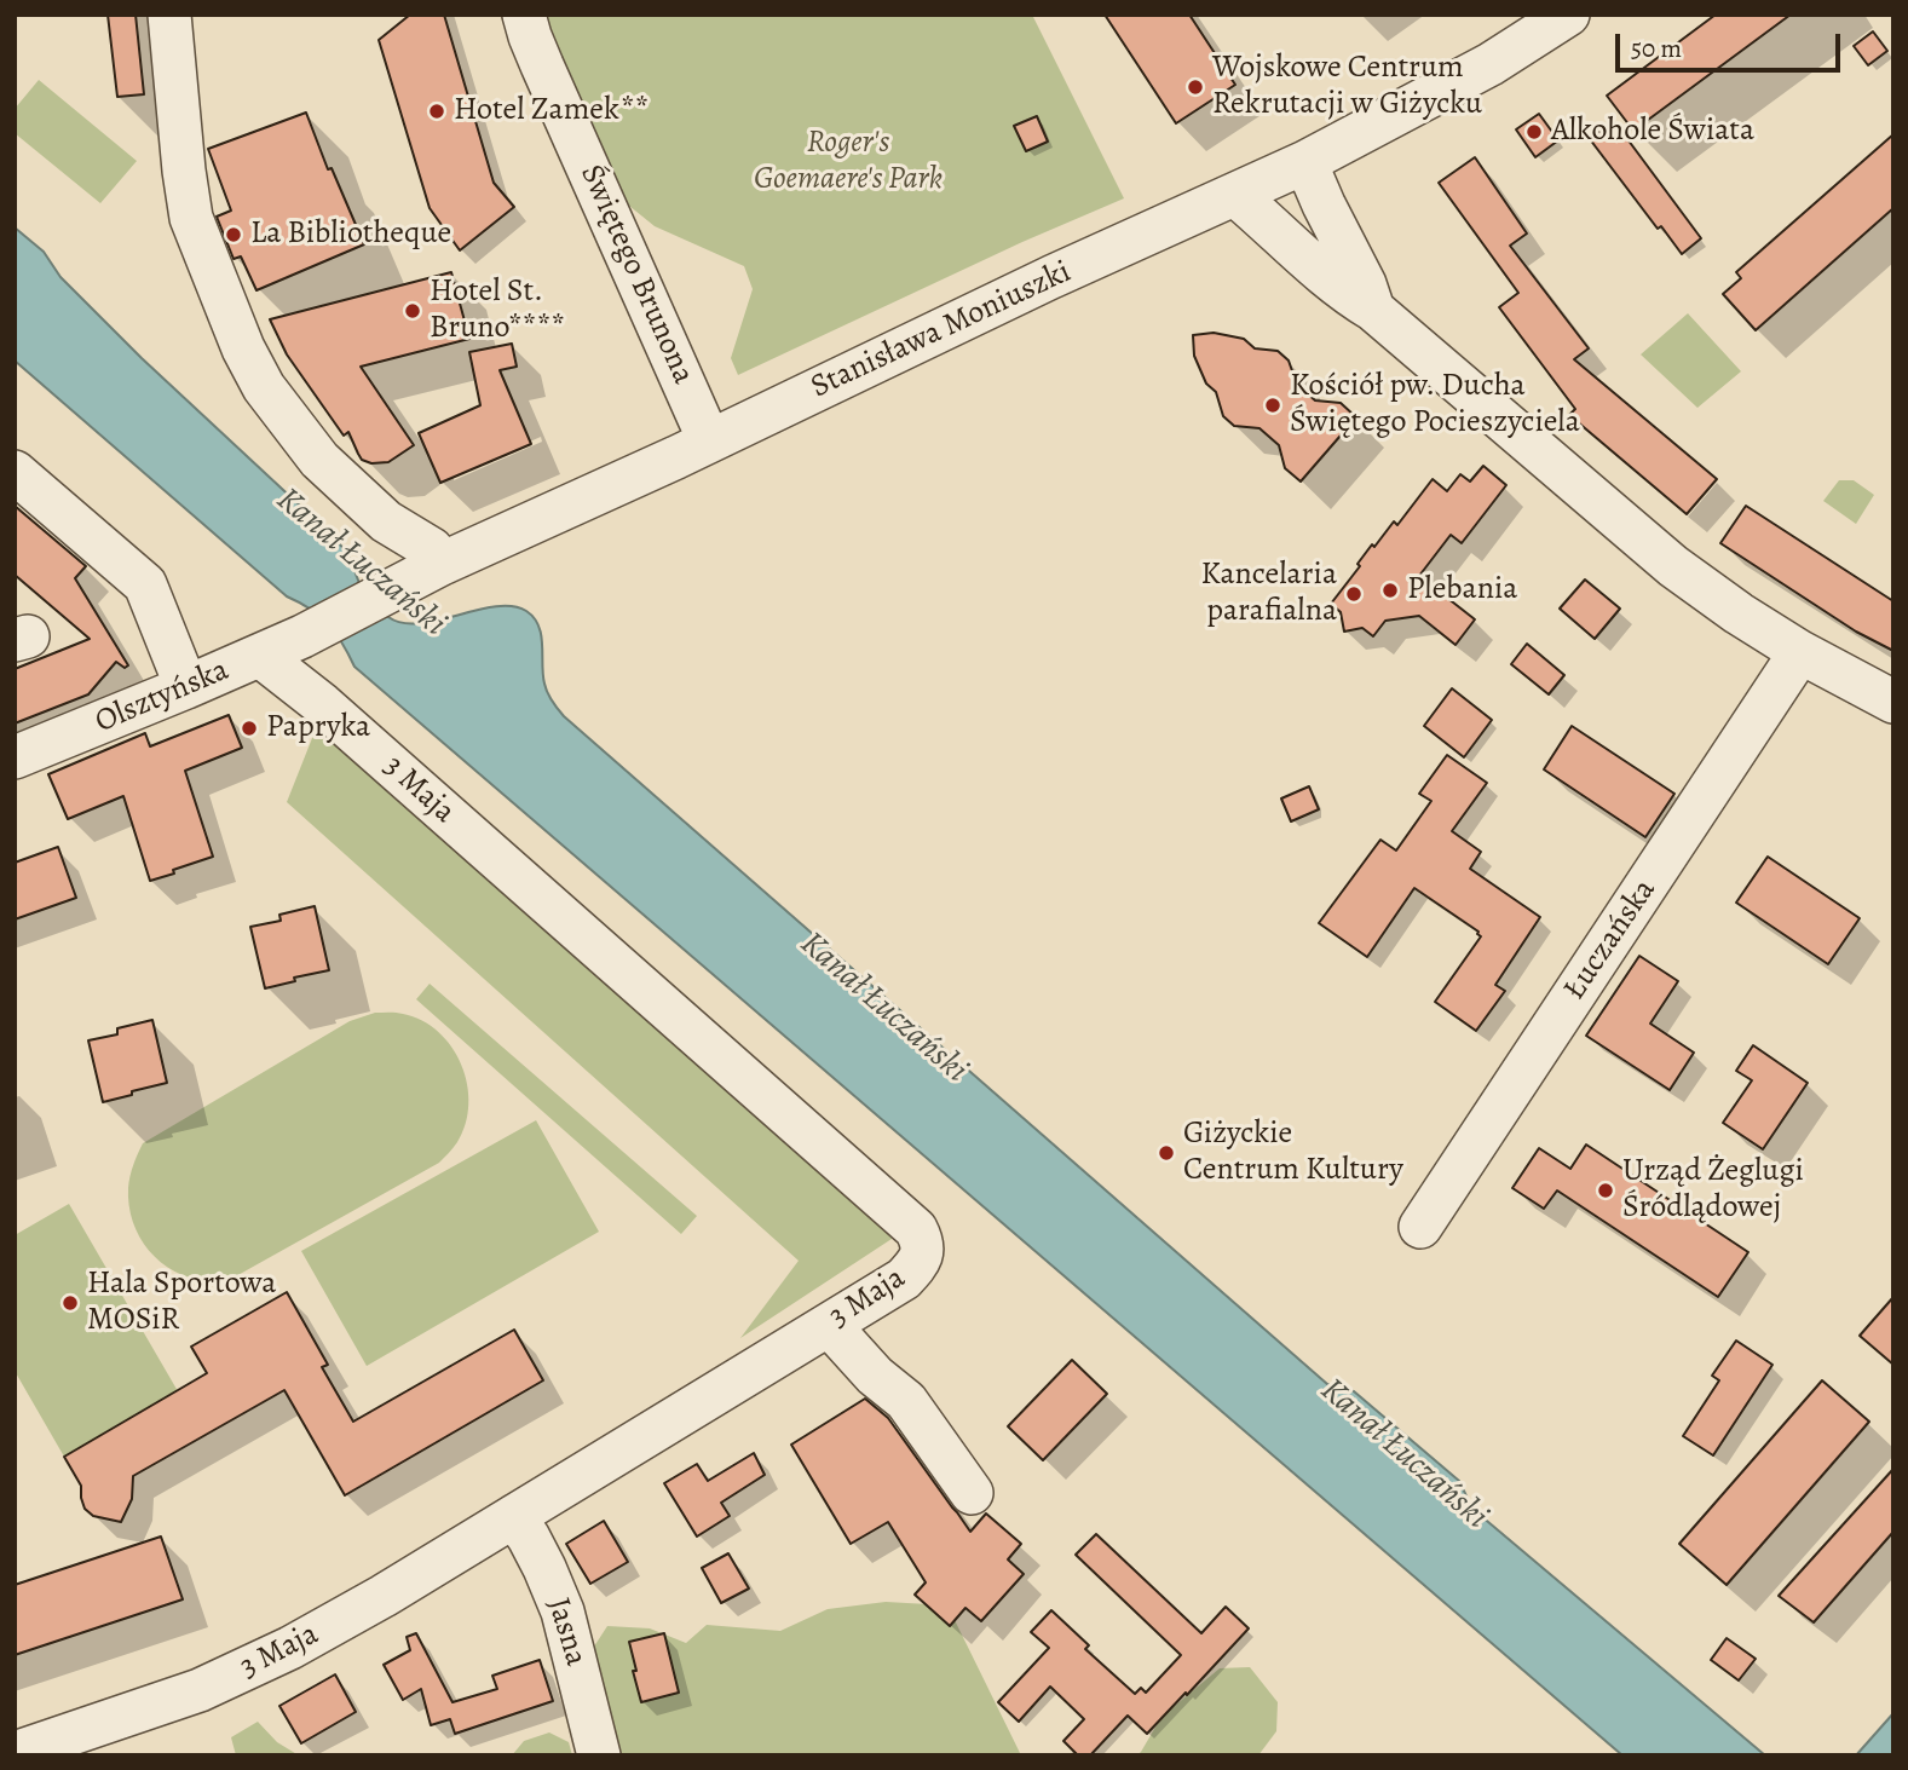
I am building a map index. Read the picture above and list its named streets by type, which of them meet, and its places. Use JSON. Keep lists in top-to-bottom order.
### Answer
{
  "streets": {
    "street": [
      "Świętego Brunona",
      "Stanisława Moniuszki",
      "Olsztyńska",
      "3 Maja",
      "Łuczańska",
      "Jasna"
    ]
  },
  "crossings": [
    ["Świętego Brunona", "Stanisława Moniuszki"],
    ["Stanisława Moniuszki", "Olsztyńska"],
    ["Olsztyńska", "3 Maja"],
    ["3 Maja", "Jasna"]
  ],
  "water": ["Kanał Łuczański"],
  "parks": ["Roger's Goemaere's Park"],
  "places": [
    "Wojskowe Centrum Rekrutacji w Giżycku",
    "Hotel Zamek**",
    "Alkohole Świata",
    "La Bibliotheque",
    "Hotel St. Bruno****",
    "Kościół pw. Ducha Świętego Pocieszyciela",
    "Plebania",
    "Kancelaria parafialna",
    "Papryka",
    "Giżyckie Centrum Kultury",
    "Urząd Żeglugi Śródlądowej",
    "Hala Sportowa MOSiR"
  ],
  "scale_bar": "50 m"
}
